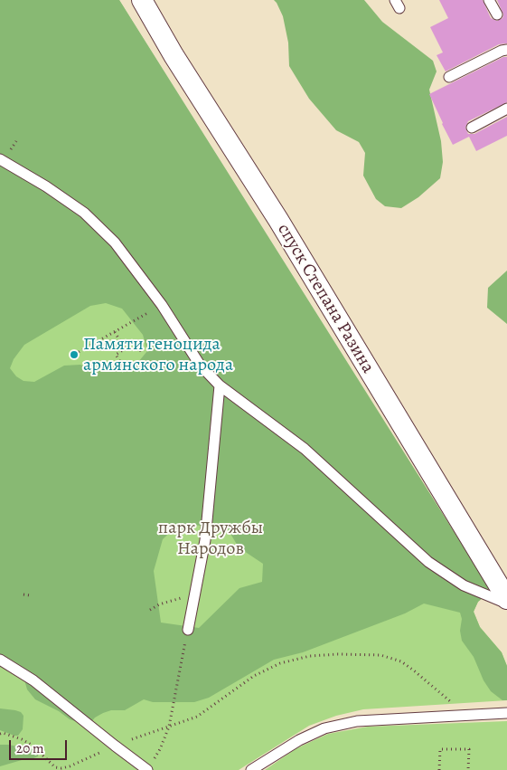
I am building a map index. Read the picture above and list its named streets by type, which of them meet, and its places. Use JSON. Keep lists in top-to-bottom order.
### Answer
{
  "streets": {
    "street": ["спуск Степана Разина"]
  },
  "parks": ["парк Дружбы Народов"],
  "places": ["Памяти геноцида армянского народа"],
  "scale_bar": "20 m"
}
